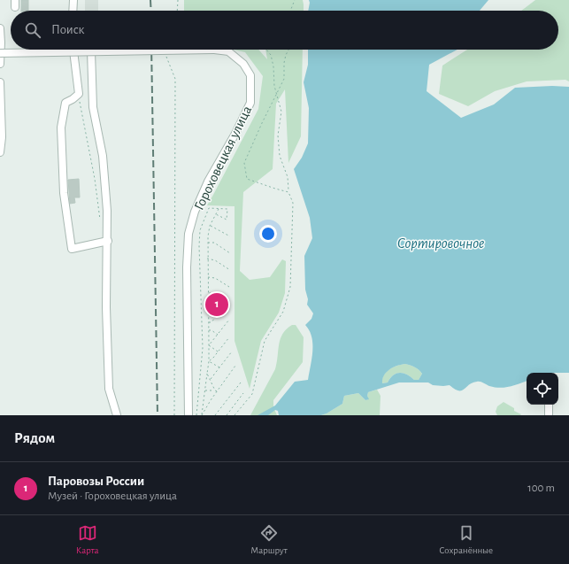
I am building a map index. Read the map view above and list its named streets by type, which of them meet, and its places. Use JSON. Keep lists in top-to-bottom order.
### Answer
{
  "streets": {
    "street": ["Гороховецкая улица"]
  },
  "water": ["Сортировочное"],
  "page": {
    "search": "Поиск",
    "pins": "1",
    "heading": "Рядом",
    "list": [
      {
        "mark": "1",
        "name": "Паровозы России",
        "note": "Музей · Гороховецкая улица",
        "value": "100 m"
      }
    ],
    "nav": ["Карта", "Маршрут", "Сохранённые"]
  }
}
